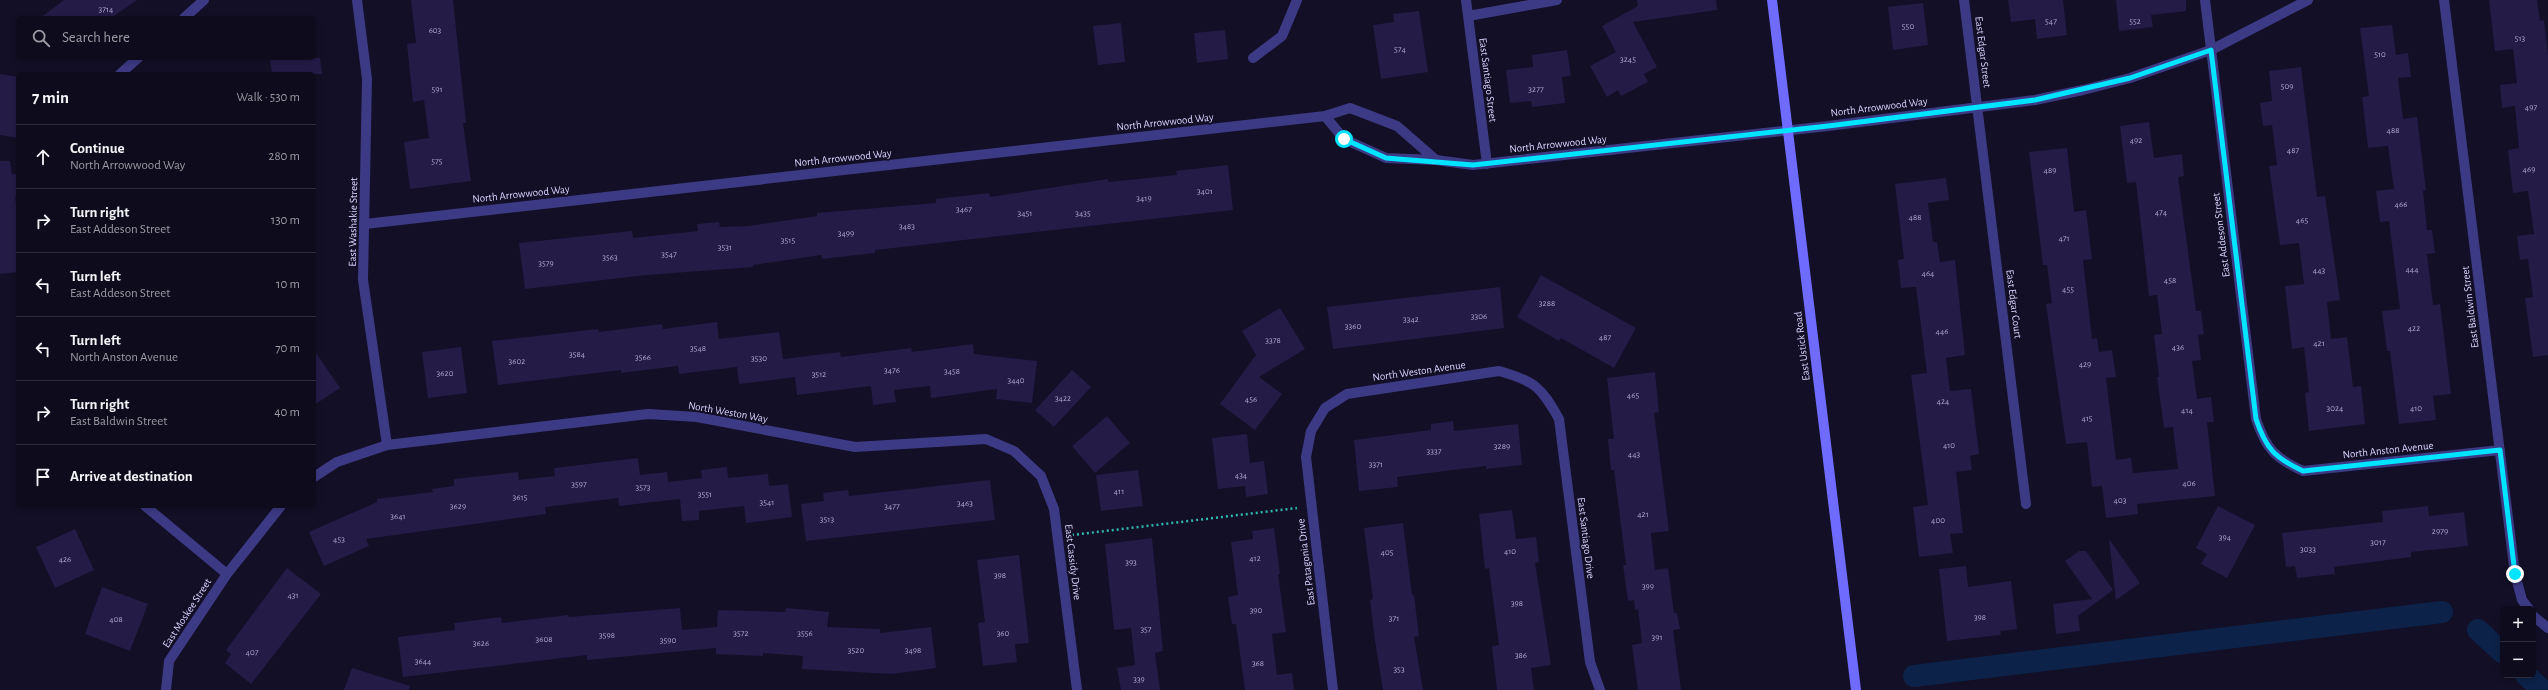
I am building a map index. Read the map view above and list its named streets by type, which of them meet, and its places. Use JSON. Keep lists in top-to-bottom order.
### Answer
{
  "streets": {
    "main road": ["East Ustick Road"],
    "street": [
      "East Edgar Street",
      "East Santiago Street",
      "North Arrowwood Way",
      "East Washakie Street",
      "East Addeson Street",
      "East Edgar Court",
      "East Baldwin Street",
      "North Weston Avenue",
      "North Weston Way",
      "North Anston Avenue",
      "East Santiago Drive",
      "East Cassidy Drive",
      "East Patagonia Drive",
      "East Moskee Street"
    ]
  },
  "crossings": [
    ["East Edgar Street", "North Arrowwood Way"],
    ["East Edgar Street", "East Edgar Court"],
    ["East Santiago Street", "North Arrowwood Way"],
    ["North Arrowwood Way", "East Washakie Street"],
    ["North Arrowwood Way", "East Addeson Street"],
    ["North Arrowwood Way", "East Edgar Court"],
    ["North Arrowwood Way", "East Ustick Road"],
    ["East Washakie Street", "North Weston Way"],
    ["East Addeson Street", "North Anston Avenue"],
    ["East Baldwin Street", "North Anston Avenue"],
    ["North Weston Avenue", "East Santiago Drive"],
    ["North Weston Avenue", "East Patagonia Drive"],
    ["North Weston Way", "East Cassidy Drive"]
  ],
  "house_numbers": [
    "3714",
    "547",
    "552",
    "550",
    "603",
    "513",
    "574",
    "510",
    "3245",
    "509",
    "591",
    "3277",
    "497",
    "488",
    "492",
    "487",
    "575",
    "469",
    "489",
    "3401",
    "3419",
    "466",
    "3467",
    "474",
    "3451",
    "3435",
    "488",
    "465",
    "3483",
    "3499",
    "471",
    "3515",
    "3531",
    "3547",
    "3563",
    "3579",
    "444",
    "443",
    "464",
    "458",
    "455",
    "3288",
    "3306",
    "3342",
    "3360",
    "422",
    "446",
    "487",
    "3378",
    "421",
    "436",
    "3548",
    "3584",
    "3566",
    "3530",
    "3602",
    "429",
    "3476",
    "3458",
    "3620",
    "3512",
    "3440",
    "465",
    "3422",
    "456",
    "424",
    "3024",
    "410",
    "414",
    "415",
    "410",
    "3289",
    "3337",
    "443",
    "3371",
    "434",
    "406",
    "3597",
    "3573",
    "411",
    "3551",
    "3615",
    "403",
    "3541",
    "3463",
    "3629",
    "3477",
    "421",
    "3641",
    "3513",
    "400",
    "2979",
    "394",
    "453",
    "3017",
    "3033",
    "410",
    "405",
    "412",
    "426",
    "393",
    "398",
    "399",
    "431",
    "398",
    "390",
    "398",
    "371",
    "408",
    "357",
    "3572",
    "3556",
    "360",
    "3598",
    "391",
    "3608",
    "3590",
    "3626",
    "3520",
    "3498",
    "407",
    "386",
    "3644",
    "368",
    "353",
    "339"
  ],
  "page": {
    "search": "Search here",
    "heading": ["7 min", "Walk · 530 m"],
    "list": [
      ["Continue", "North Arrowwood Way", "280 m"],
      ["Turn right", "East Addeson Street", "130 m"],
      ["Turn left", "East Addeson Street", "10 m"],
      ["Turn left", "North Anston Avenue", "70 m"],
      ["Turn right", "East Baldwin Street", "40 m"],
      "Arrive at destination"
    ],
    "map_buttons": ["+", "−"]
  }
}
